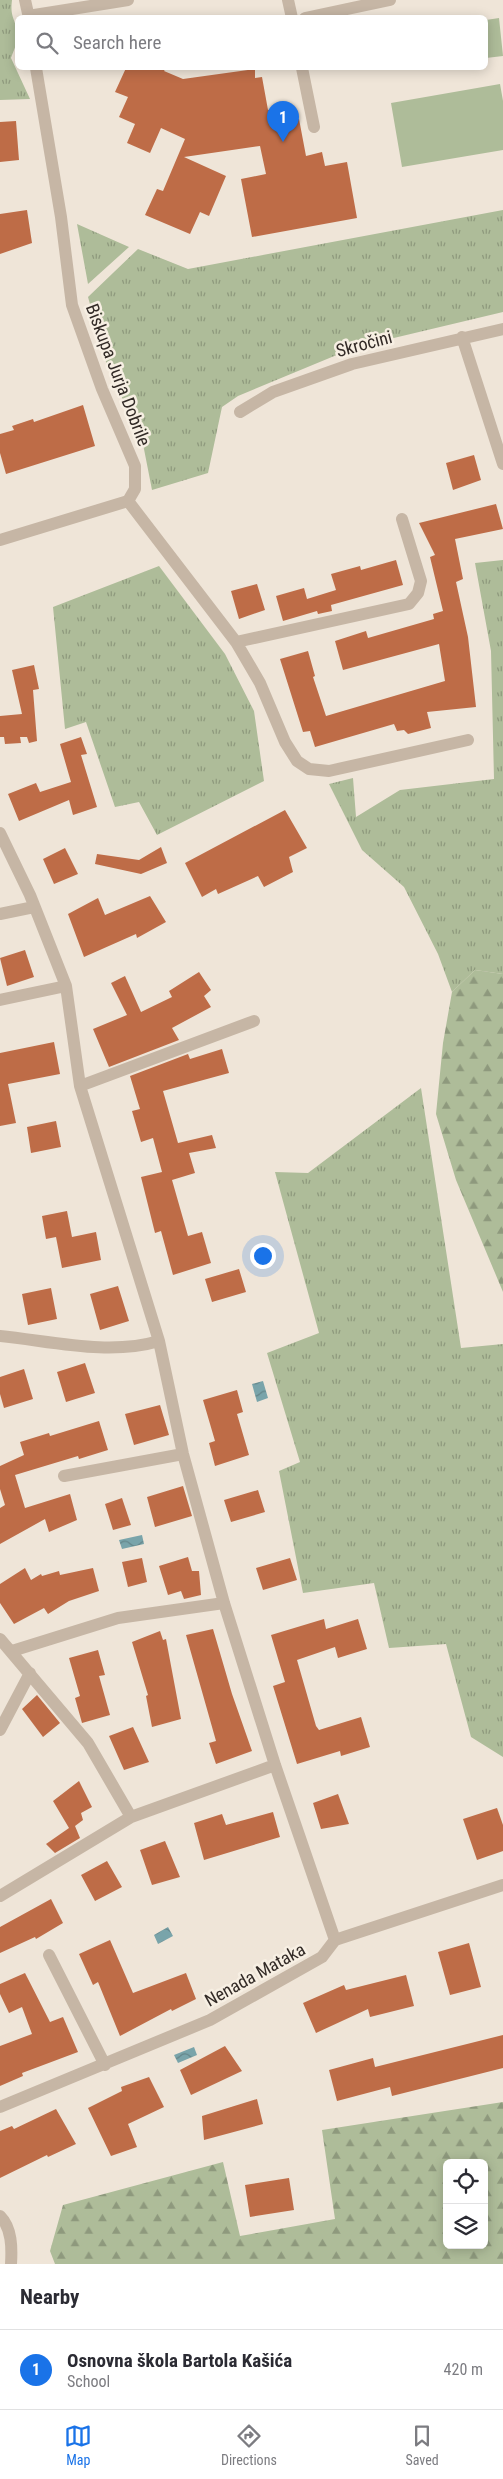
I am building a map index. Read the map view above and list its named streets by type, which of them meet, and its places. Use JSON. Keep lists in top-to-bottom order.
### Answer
{
  "streets": {
    "street": ["Skročini", "Biskupa Jurja Dobrile", "Nenada Mataka"]
  },
  "page": {
    "search": "Search here",
    "pins": "1",
    "heading": "Nearby",
    "list": [
      {
        "mark": "1",
        "name": "Osnovna škola Bartola Kašića",
        "note": "School",
        "value": "420 m"
      }
    ],
    "nav": ["Map", "Directions", "Saved"]
  }
}
